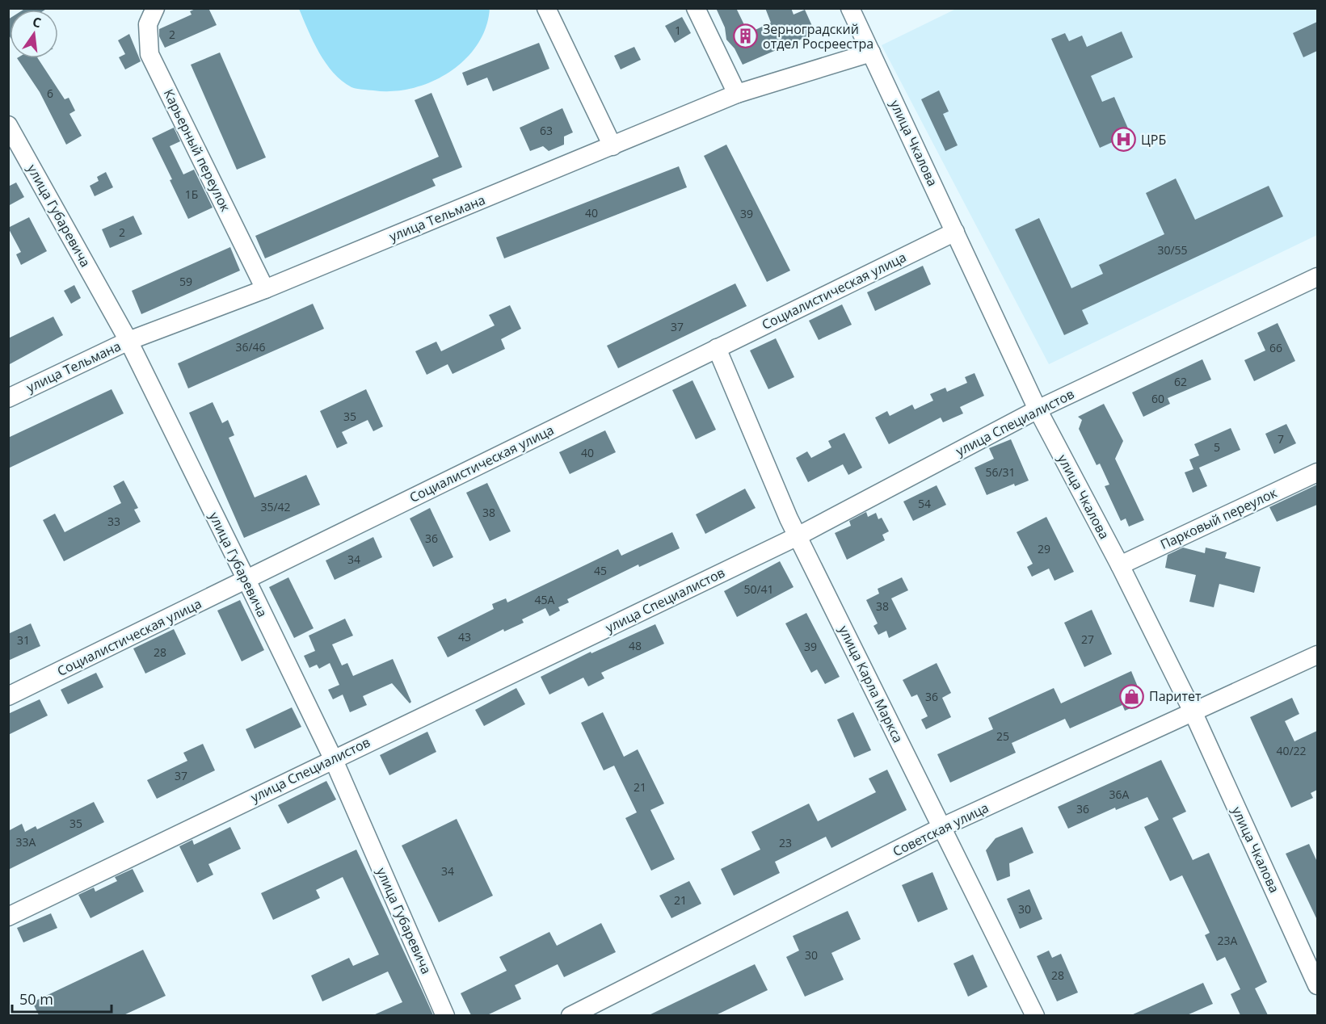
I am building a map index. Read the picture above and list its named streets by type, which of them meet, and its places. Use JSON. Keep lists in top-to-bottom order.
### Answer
{
  "streets": {
    "street": [
      "улица Чкалова",
      "Карьерный переулок",
      "улица Губаревича",
      "улица Тельмана",
      "Социалистическая улица",
      "улица Специалистов",
      "Парковый переулок",
      "улица Карла Маркса",
      "Советская улица"
    ]
  },
  "crossings": [
    ["улица Чкалова", "улица Тельмана"],
    ["улица Чкалова", "Социалистическая улица"],
    ["улица Чкалова", "улица Специалистов"],
    ["улица Чкалова", "Парковый переулок"],
    ["улица Чкалова", "Советская улица"],
    ["Карьерный переулок", "улица Тельмана"],
    ["улица Губаревича", "улица Тельмана"],
    ["улица Губаревича", "Социалистическая улица"],
    ["улица Губаревича", "улица Специалистов"],
    ["Социалистическая улица", "улица Карла Маркса"],
    ["улица Специалистов", "улица Карла Маркса"],
    ["улица Карла Маркса", "Советская улица"]
  ],
  "places": {
    "building": ["Зерноградский отдел Росреестра"],
    "hospital": ["ЦРБ"],
    "shop": ["Паритет"]
  },
  "house_numbers": [
    "1",
    "2",
    "6",
    "63",
    "1Б",
    "40",
    "39",
    "2",
    "30/55",
    "59",
    "37",
    "36/46",
    "66",
    "62",
    "60",
    "35",
    "7",
    "5",
    "40",
    "56/31",
    "54",
    "35/42",
    "38",
    "33",
    "36",
    "29",
    "34",
    "45",
    "50/41",
    "45А",
    "38",
    "43",
    "27",
    "31",
    "48",
    "39",
    "28",
    "36",
    "25",
    "40/22",
    "37",
    "21",
    "36А",
    "36",
    "35",
    "33А",
    "23",
    "34",
    "21",
    "30",
    "23А",
    "30",
    "28"
  ],
  "scale_bar": "50 m",
  "north": "top"
}
